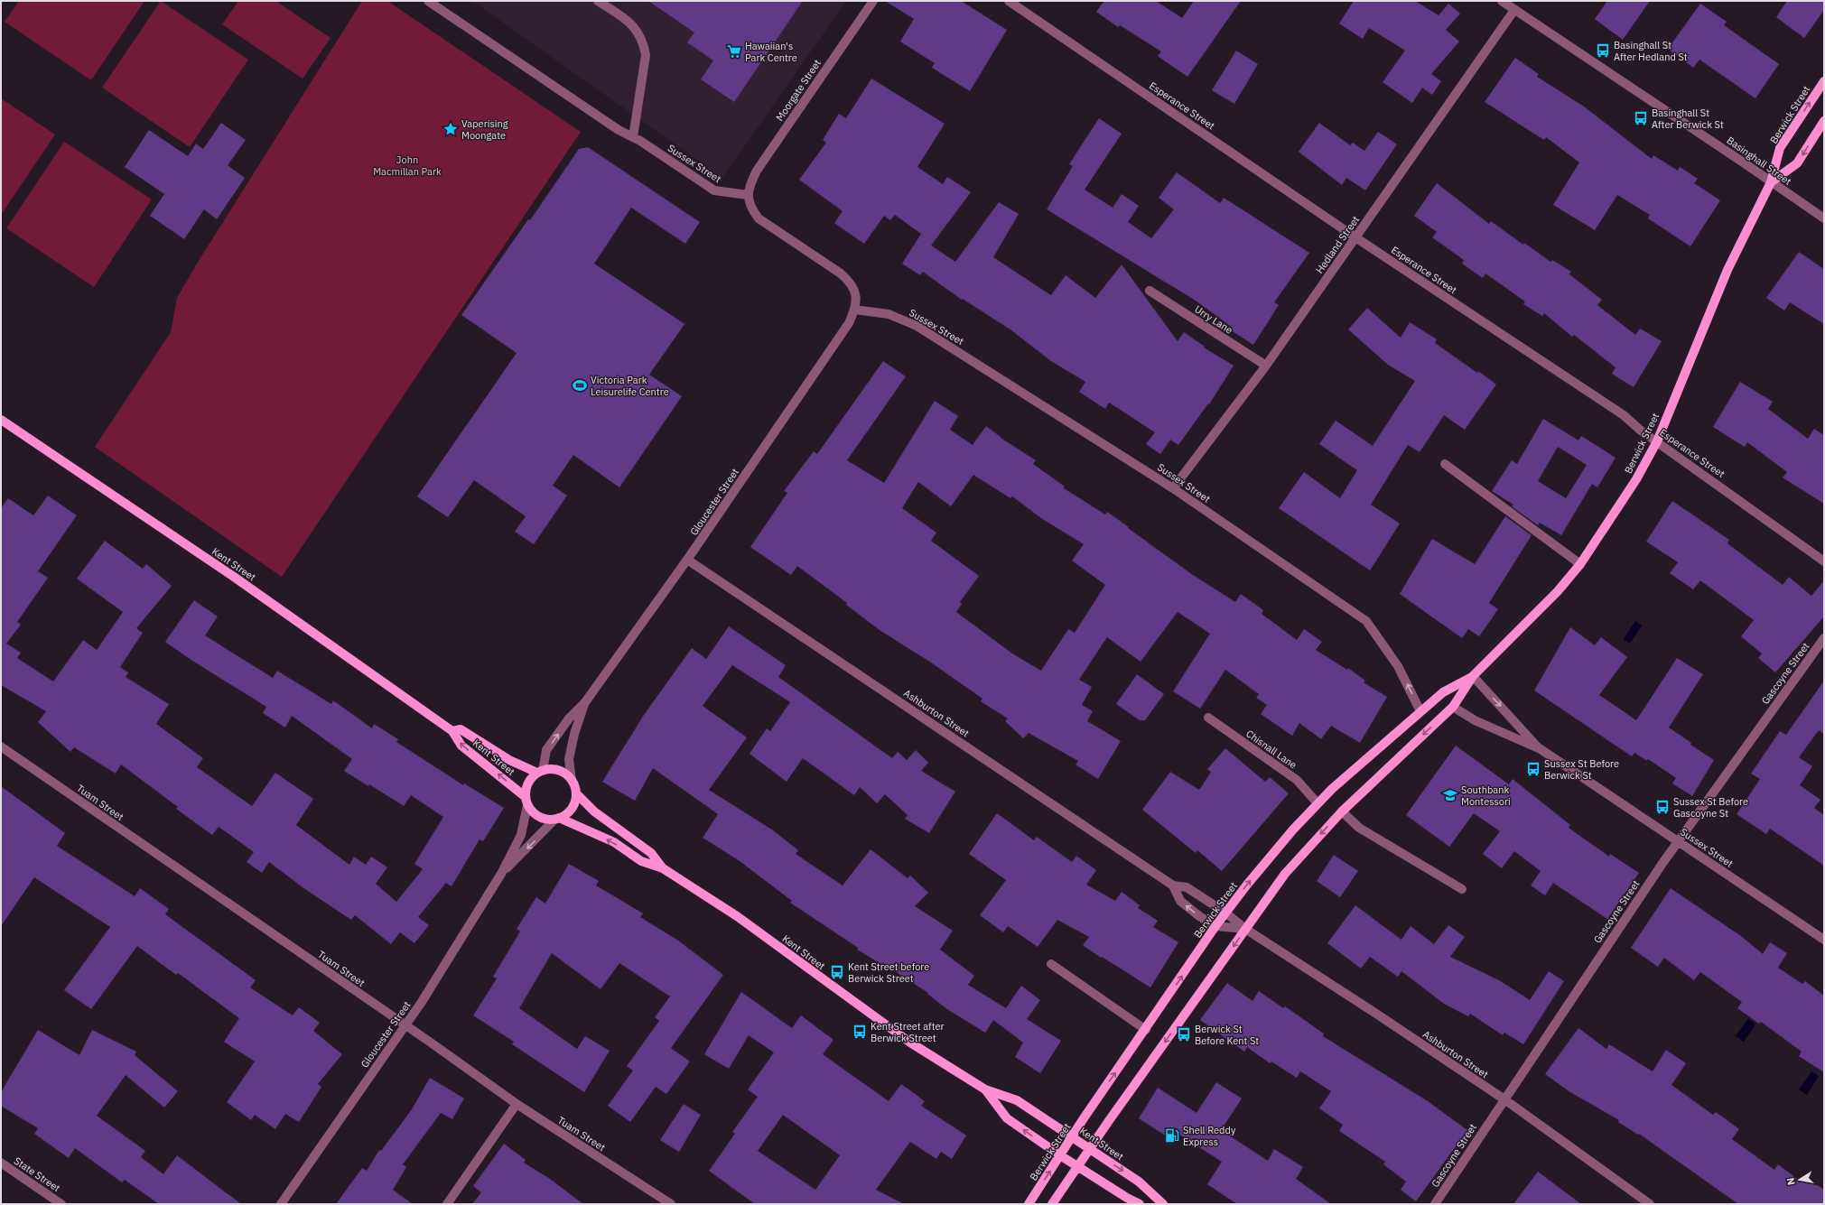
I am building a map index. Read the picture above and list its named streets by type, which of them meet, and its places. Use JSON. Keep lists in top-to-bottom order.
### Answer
{
  "streets": {
    "main road": ["Berwick Street", "Kent Street"],
    "street": [
      "Moorgate Street",
      "Esperance Street",
      "Basinghall Street",
      "Sussex Street",
      "Hedland Street",
      "Urry Lane",
      "Gloucester Street",
      "Gascoyne Street",
      "Ashburton Street",
      "Chisnall Lane",
      "Tuam Street",
      "State Street"
    ]
  },
  "crossings": [
    ["Moorgate Street", "Sussex Street"],
    ["Esperance Street", "Berwick Street"],
    ["Esperance Street", "Hedland Street"],
    ["Berwick Street", "Basinghall Street"],
    ["Berwick Street", "Sussex Street"],
    ["Berwick Street", "Kent Street"],
    ["Berwick Street", "Ashburton Street"],
    ["Berwick Street", "Chisnall Lane"],
    ["Basinghall Street", "Hedland Street"],
    ["Sussex Street", "Hedland Street"],
    ["Sussex Street", "Gloucester Street"],
    ["Sussex Street", "Gascoyne Street"],
    ["Hedland Street", "Urry Lane"],
    ["Gloucester Street", "Kent Street"],
    ["Gloucester Street", "Ashburton Street"],
    ["Gloucester Street", "Tuam Street"],
    ["Gascoyne Street", "Ashburton Street"]
  ],
  "parks": ["John Macmillan Park"],
  "places": {
    "bus stop": [
      "Basinghall St After Hedland St",
      "Basinghall St After Berwick St",
      "Sussex St Before Berwick St",
      "Sussex St Before Gascoyne St",
      "Kent Street before Berwick Street",
      "Kent Street after Berwick Street",
      "Berwick St Before Kent St"
    ],
    "supermarket": ["Hawaiian's Park Centre"],
    "place": ["Vaperising Moongate"],
    "sports": ["Victoria Park Leisurelife Centre"],
    "school or university": ["Southbank Montessori"],
    "fuel station": ["Shell Reddy Express"]
  },
  "north": "left"
}
